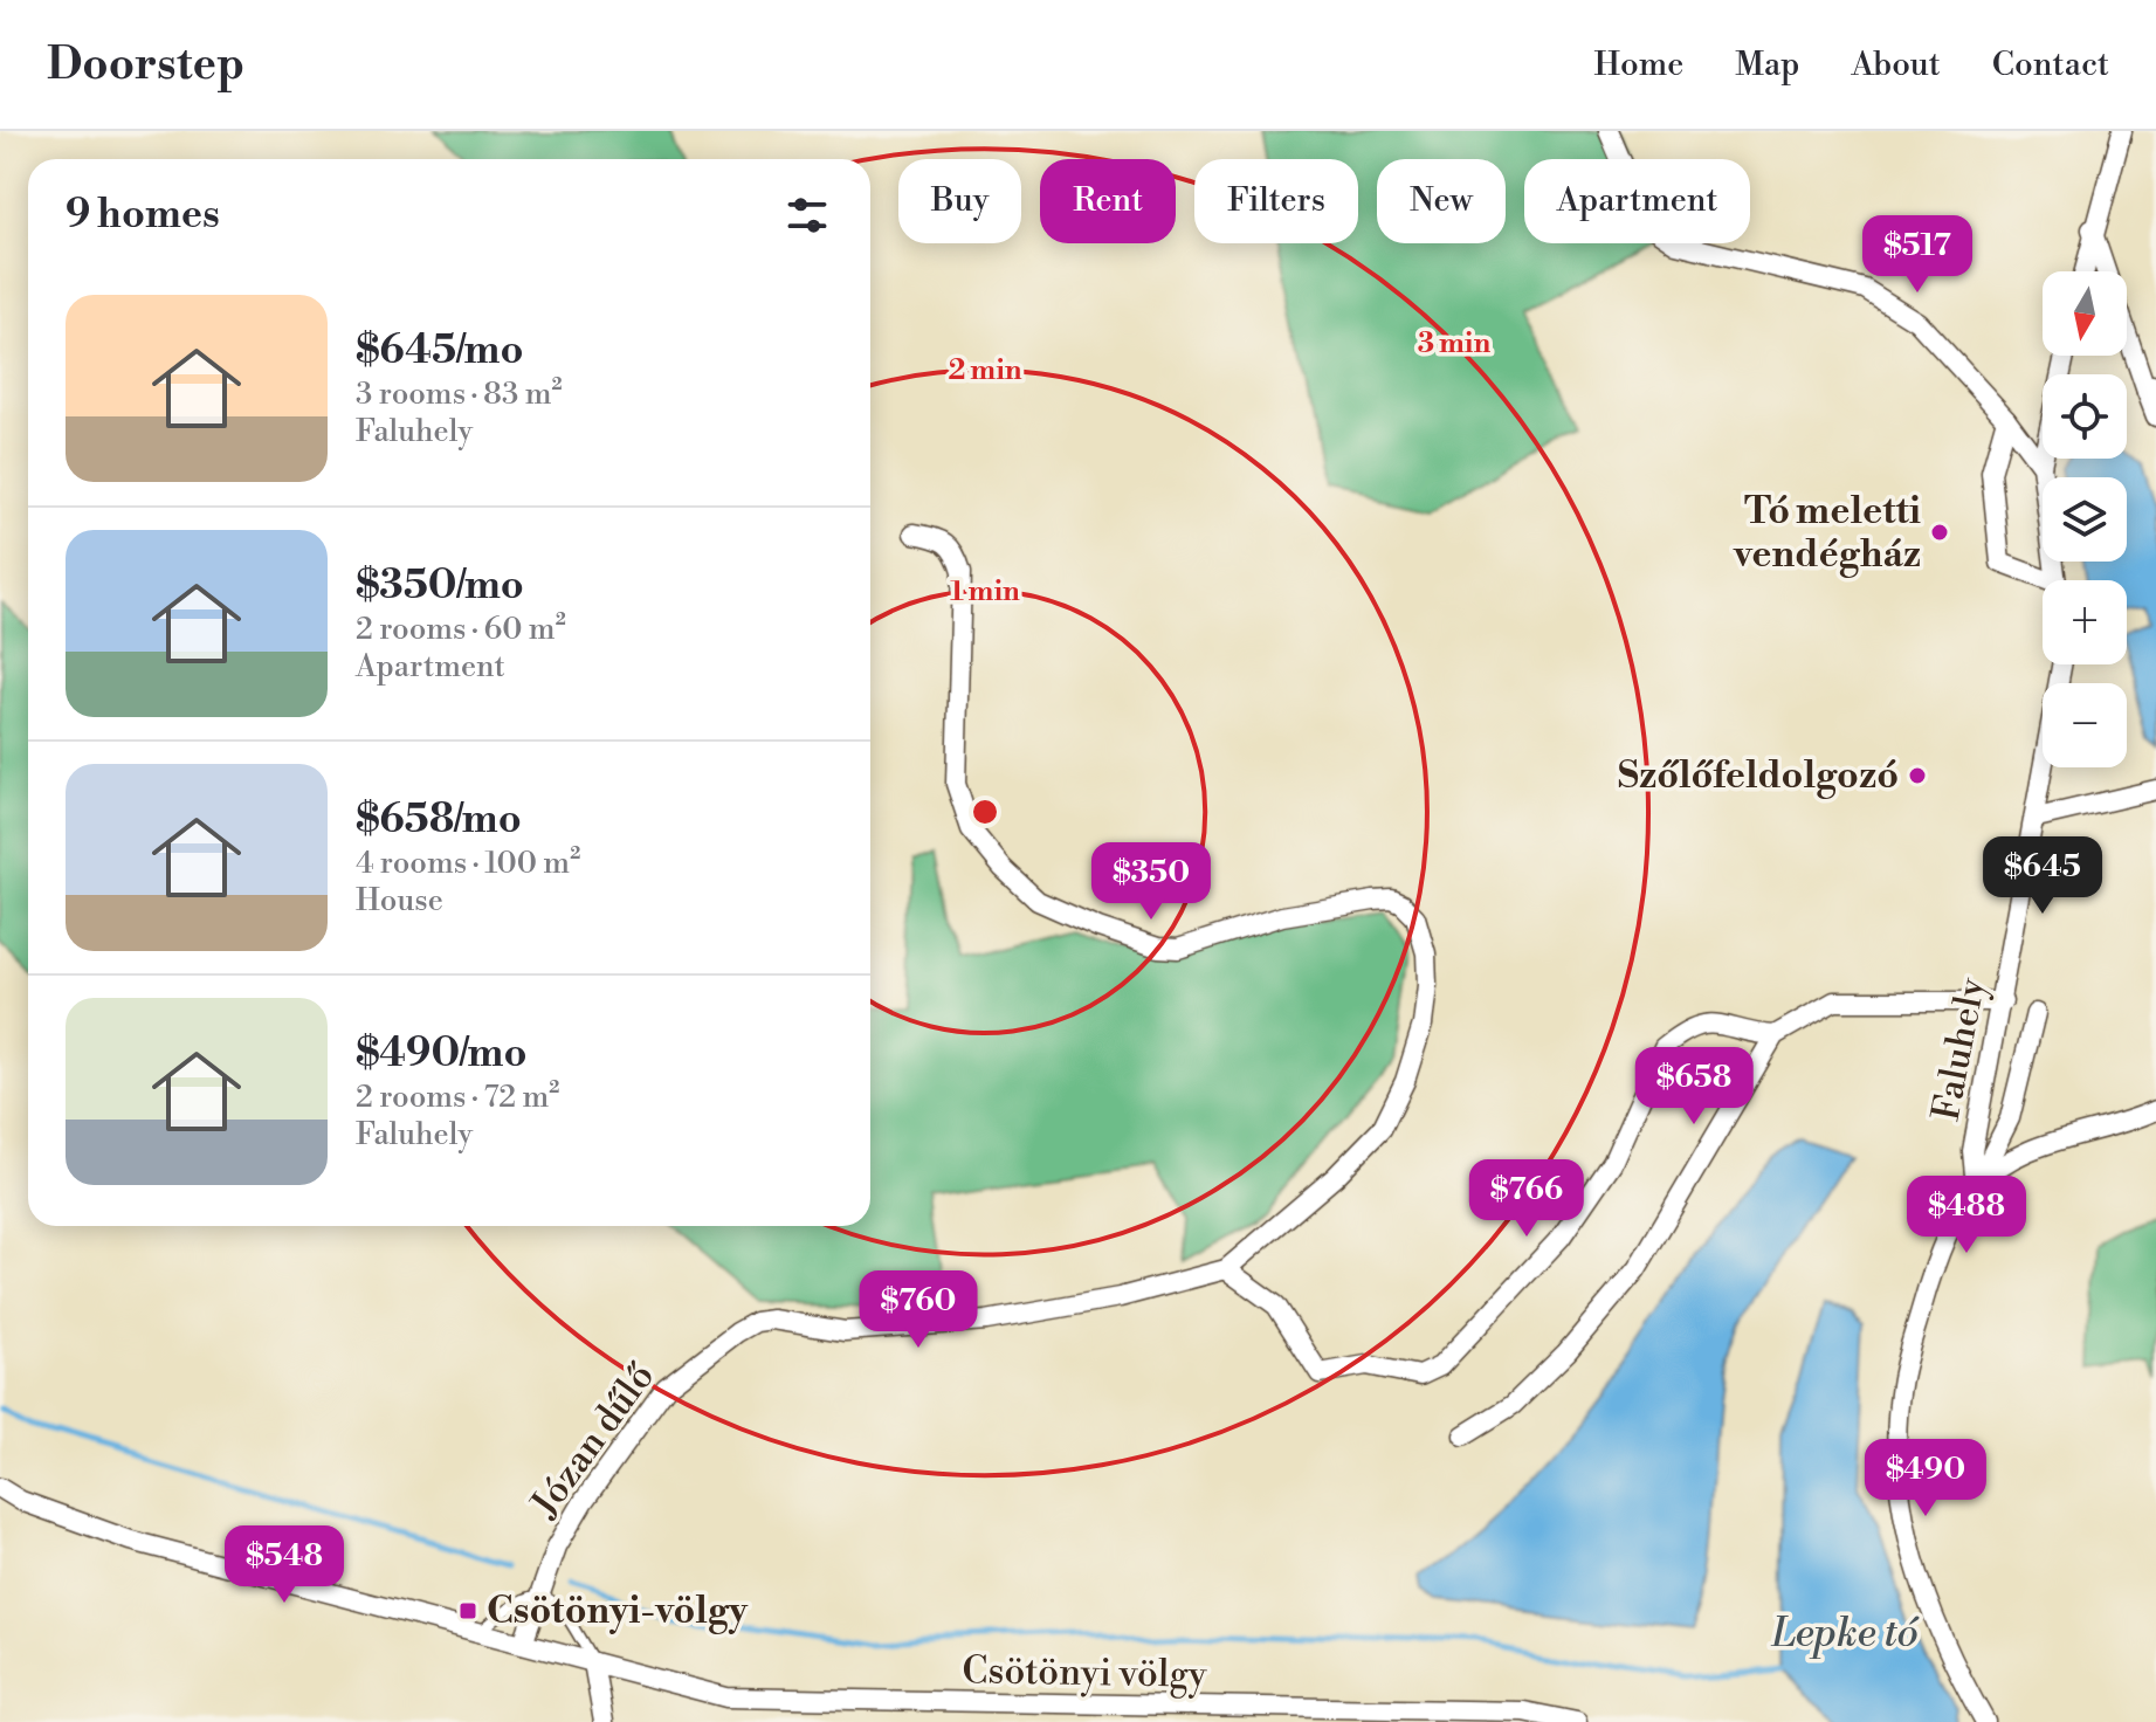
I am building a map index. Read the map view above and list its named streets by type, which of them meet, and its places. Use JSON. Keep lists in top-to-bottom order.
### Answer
{
  "streets": {
    "street": ["Faluhely", "Józan dűlő", "Csötönyi völgy"]
  },
  "crossings": [
    ["Józan dűlő", "Csötönyi völgy"]
  ],
  "water": ["Lepke tó"],
  "places": {
    "other": ["Tó meletti vendégház", "Szőlőfeldolgozó"],
    "transit": ["Csötönyi-völgy"]
  },
  "north": "bottom",
  "page": {
    "header": "Doorstep",
    "nav": [
      "Home",
      "Map",
      "About",
      "Contact"
    ],
    "chip": [
      "Buy",
      "Rent",
      "Filters",
      "New",
      "Apartment"
    ],
    "heading": "9 homes",
    "price": [
      "$517",
      "$645",
      "$350",
      "$658",
      "$766",
      "$488",
      "$760",
      "$490",
      "$548"
    ],
    "map_buttons": ["+", "−"],
    "list": [
      {
        "name": "$645/mo",
        "note": "3 rooms · 83 m² · Faluhely"
      },
      {
        "name": "$350/mo",
        "note": "2 rooms · 60 m² · Apartment"
      },
      {
        "name": "$658/mo",
        "note": "4 rooms · 100 m² · House"
      },
      {
        "name": "$490/mo",
        "note": "2 rooms · 72 m² · Faluhely"
      }
    ]
  },
  "rings": ["3 min", "2 min", "1 min"]
}
